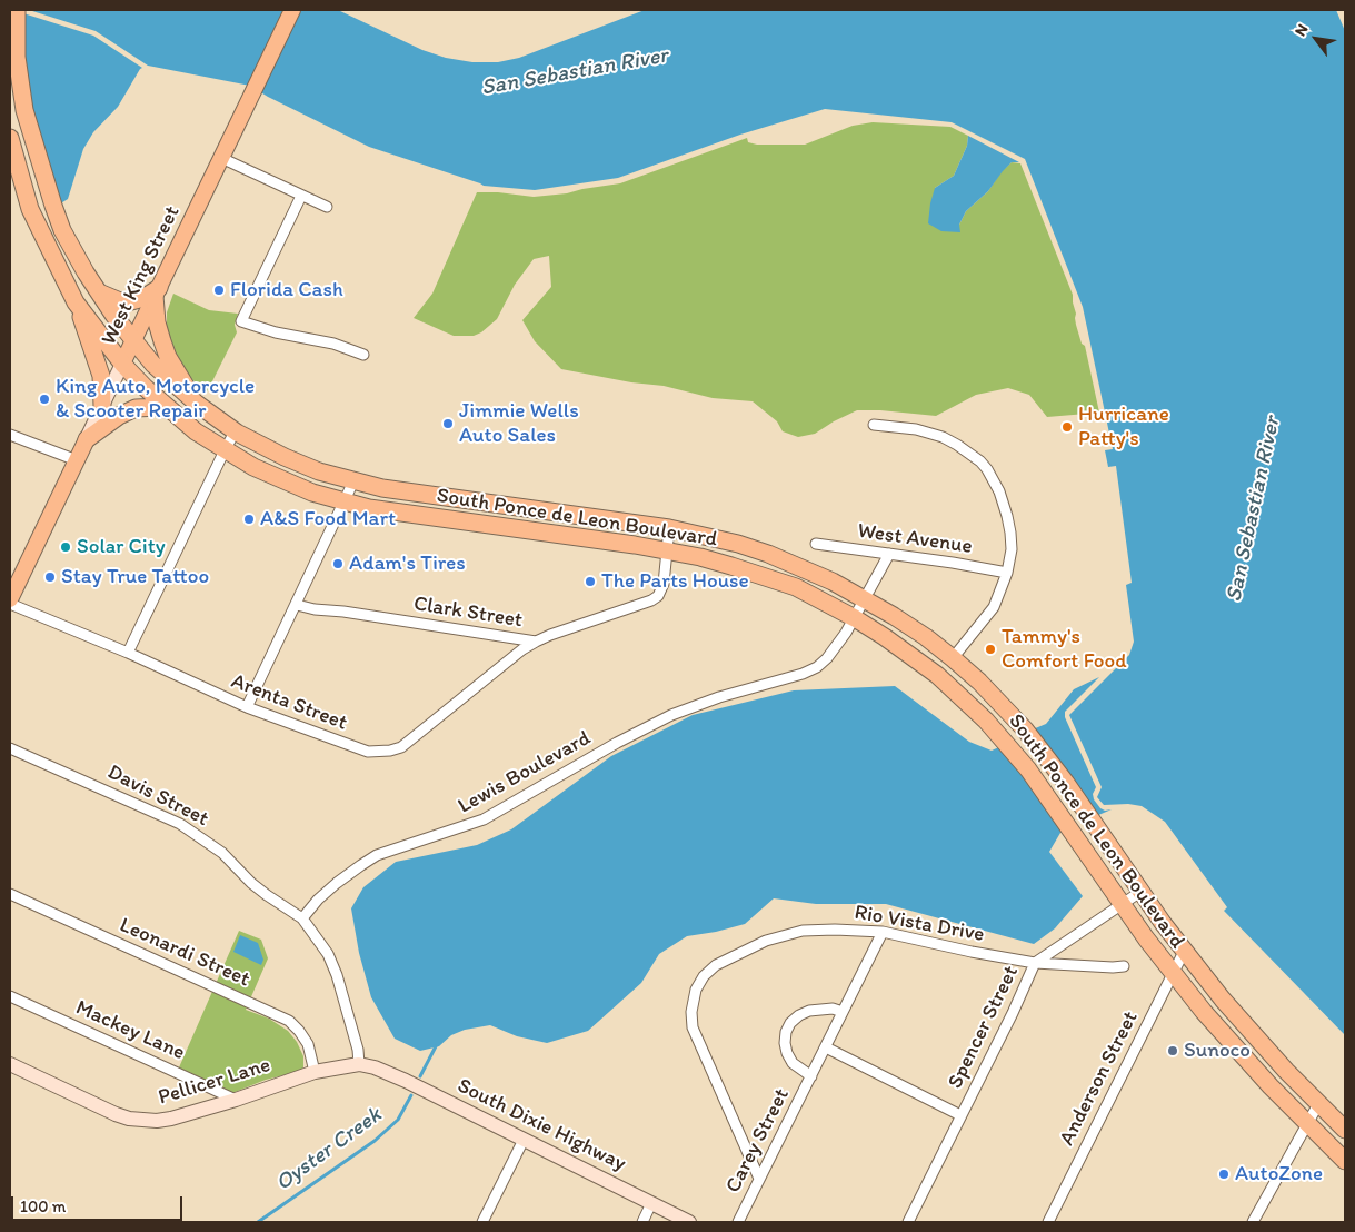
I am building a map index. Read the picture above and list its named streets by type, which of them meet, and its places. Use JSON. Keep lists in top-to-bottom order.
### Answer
{
  "streets": {
    "highway": ["South Ponce de Leon Boulevard"],
    "main road": ["West King Street", "Pellicer Lane", "South Dixie Highway"],
    "street": [
      "West Avenue",
      "Clark Street",
      "Arenta Street",
      "Lewis Boulevard",
      "Davis Street",
      "Rio Vista Drive",
      "Leonardi Street",
      "Spencer Street",
      "Mackey Lane",
      "Anderson Street",
      "Carey Street"
    ]
  },
  "crossings": [
    ["West King Street", "South Ponce de Leon Boulevard"],
    ["West King Street", "Arenta Street"],
    ["South Ponce de Leon Boulevard", "Clark Street"],
    ["South Ponce de Leon Boulevard", "Lewis Boulevard"],
    ["South Ponce de Leon Boulevard", "Spencer Street"],
    ["South Ponce de Leon Boulevard", "Anderson Street"],
    ["West Avenue", "Lewis Boulevard"],
    ["Clark Street", "Arenta Street"],
    ["Lewis Boulevard", "Davis Street"],
    ["Rio Vista Drive", "Spencer Street"],
    ["Rio Vista Drive", "Carey Street"],
    ["Leonardi Street", "Pellicer Lane"],
    ["Mackey Lane", "Pellicer Lane"],
    ["Pellicer Lane", "South Dixie Highway"]
  ],
  "water": ["San Sebastian River", "Oyster Creek"],
  "places": [
    "Florida Cash",
    "King Auto, Motorcycle & Scooter Repair",
    "Jimmie Wells Auto Sales",
    "Hurricane Patty's",
    "A&S Food Mart",
    "Solar City",
    "Adam's Tires",
    "Stay True Tattoo",
    "The Parts House",
    "Tammy's Comfort Food",
    "Sunoco",
    "AutoZone"
  ],
  "scale_bar": "100 m",
  "north": "top left"
}
